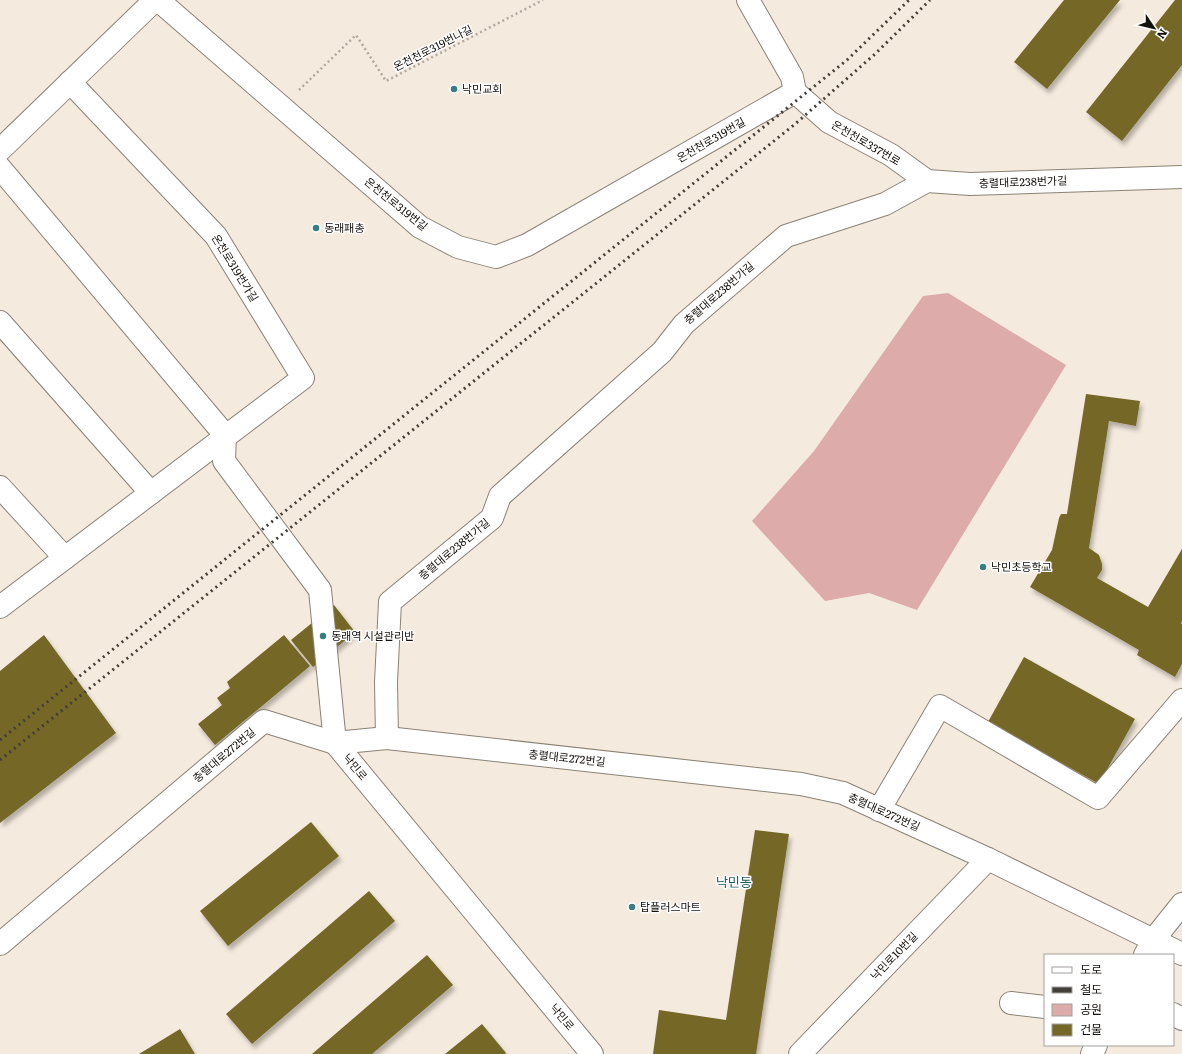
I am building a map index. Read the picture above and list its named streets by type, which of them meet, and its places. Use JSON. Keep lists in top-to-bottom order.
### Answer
{
  "streets": {
    "street": [
      "온천천로319번길",
      "온천천로337번로",
      "충렬대로238번가길",
      "온천로319번가길",
      "충렬대로272번길",
      "낙민로",
      "낙민로10번길"
    ],
    "path": ["온천천로319번나길"]
  },
  "crossings": [
    ["온천천로319번나길", "온천천로319번길"],
    ["온천천로319번길", "온천천로337번로"],
    ["온천천로337번로", "충렬대로238번가길"],
    ["충렬대로238번가길", "충렬대로272번길"],
    ["온천로319번가길", "낙민로"],
    ["충렬대로272번길", "낙민로"],
    ["충렬대로272번길", "낙민로10번길"]
  ],
  "districts": ["낙민동"],
  "places": [
    "낙민교회",
    "동래패총",
    "낙민초등학교",
    "동래역 시설관리반",
    "탑플러스마트"
  ],
  "legend": [
    "도로",
    "철도",
    "공원",
    "건물"
  ],
  "north": "bottom right"
}
